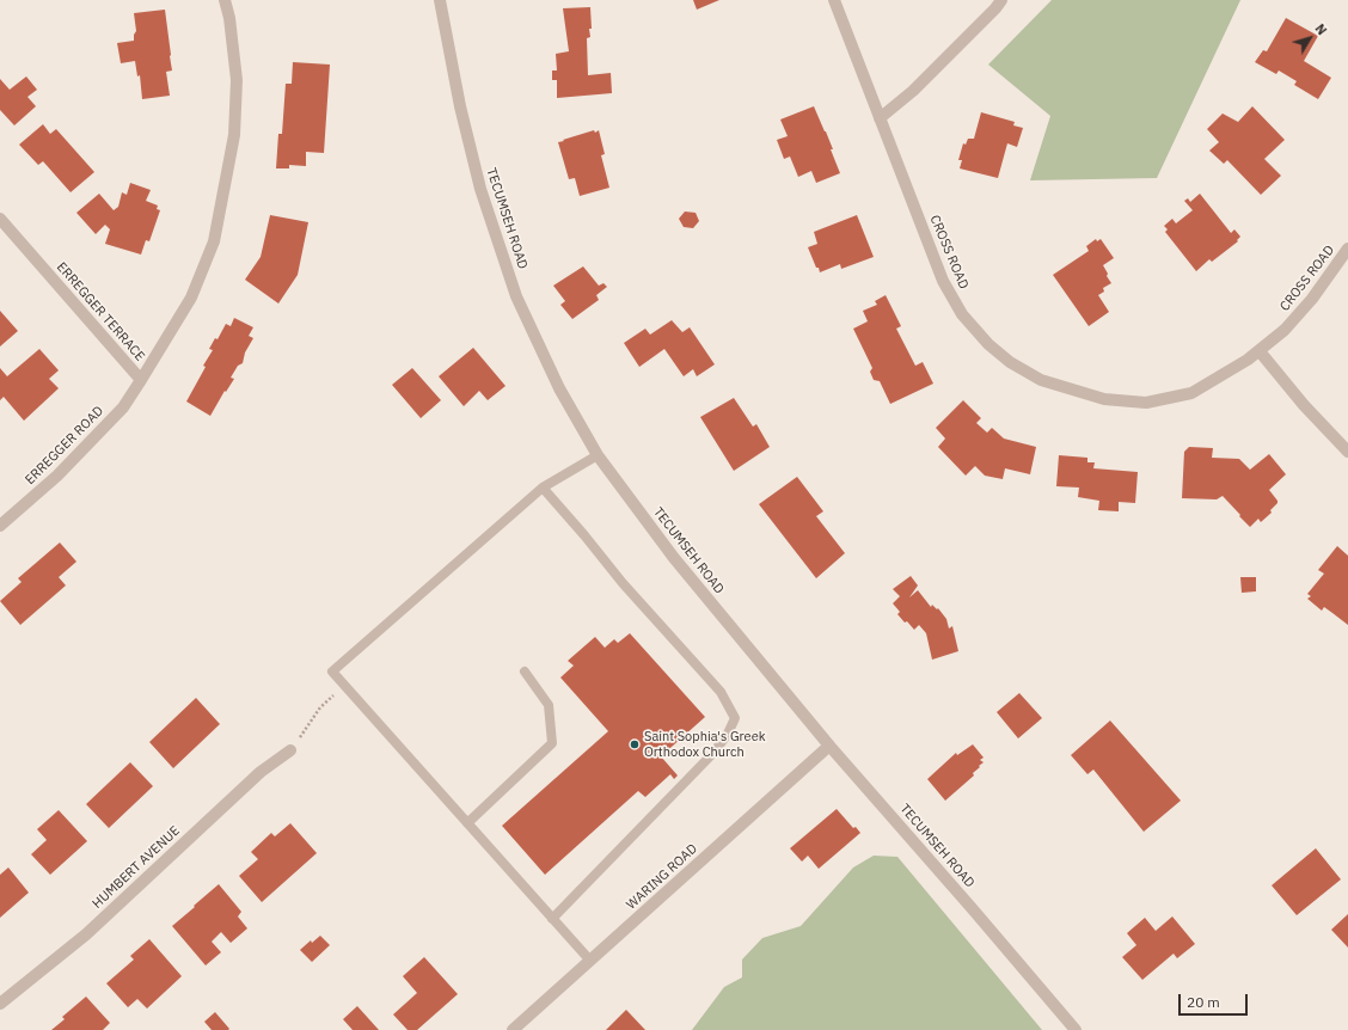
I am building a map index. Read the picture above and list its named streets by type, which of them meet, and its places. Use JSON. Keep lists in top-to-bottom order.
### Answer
{
  "streets": {
    "street": [
      "TECUMSEH ROAD",
      "CROSS ROAD",
      "ERREGGER TERRACE",
      "ERREGGER ROAD",
      "HUMBERT AVENUE",
      "WARING ROAD"
    ]
  },
  "crossings": [
    ["TECUMSEH ROAD", "WARING ROAD"],
    ["ERREGGER TERRACE", "ERREGGER ROAD"]
  ],
  "places": ["Saint Sophia's Greek Orthodox Church"],
  "scale_bar": "20 m",
  "north": "top right"
}
